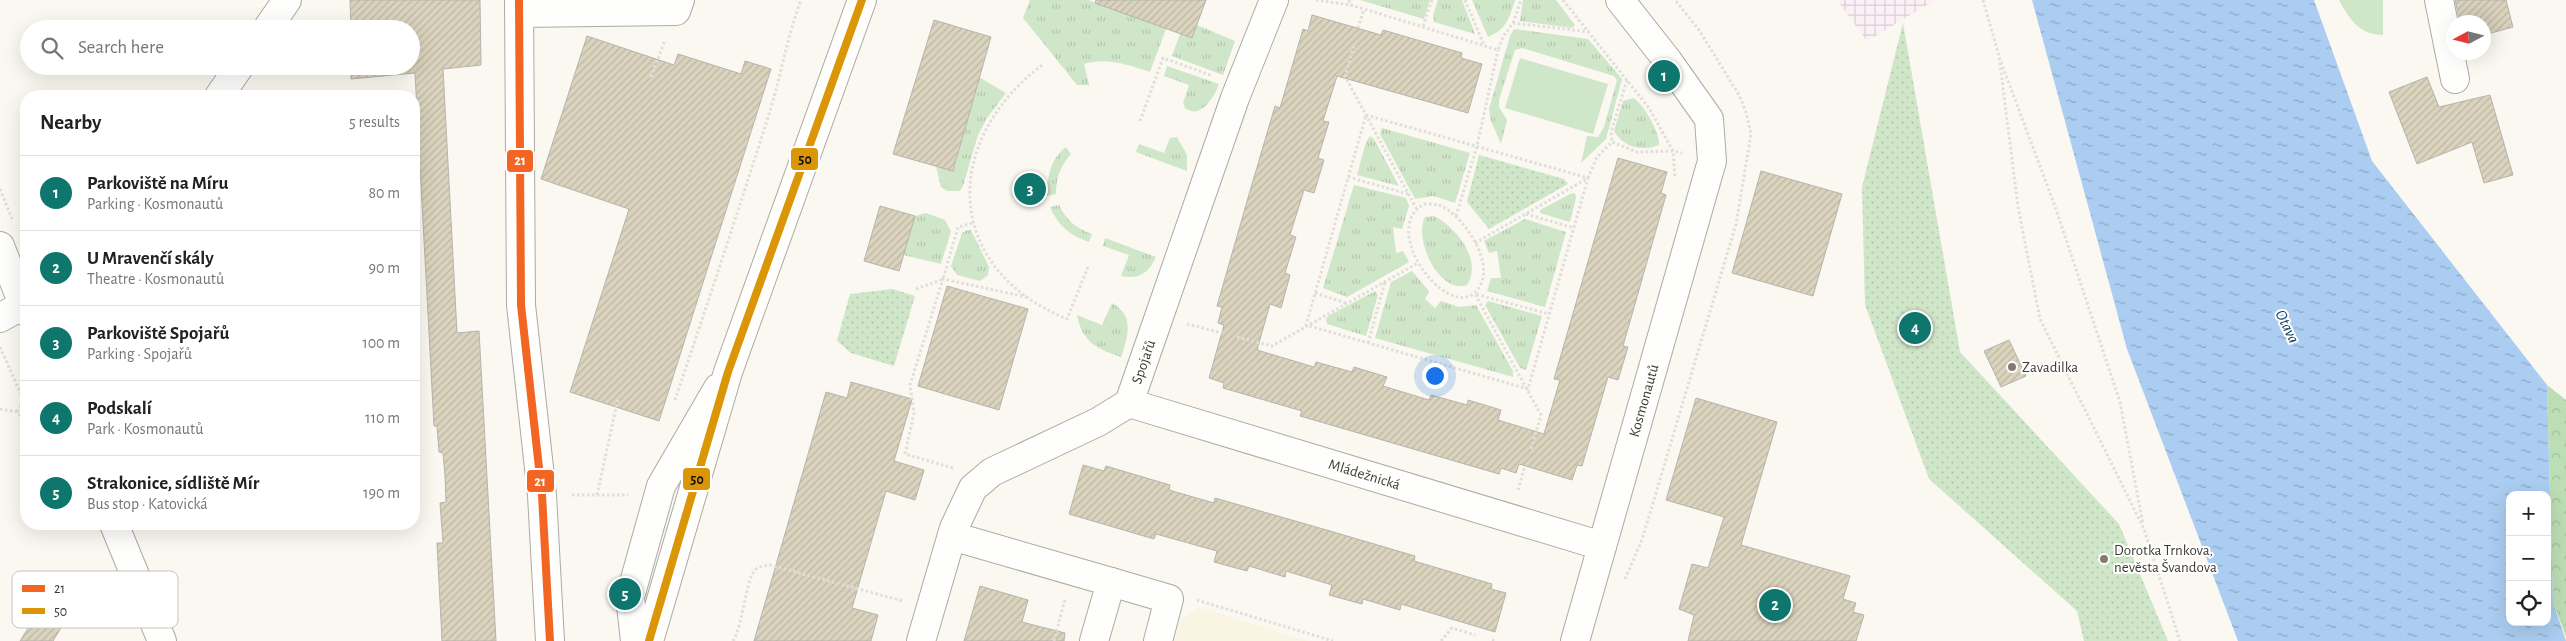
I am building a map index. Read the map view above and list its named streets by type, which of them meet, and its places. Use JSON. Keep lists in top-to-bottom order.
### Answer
{
  "streets": {
    "street": ["Spojařů", "Kosmonautů", "Mládežnická"]
  },
  "crossings": [
    ["Spojařů", "Mládežnická"],
    ["Kosmonautů", "Mládežnická"]
  ],
  "water": ["Otava"],
  "places": ["Zavadilka", "Dorotka Trnkova, nevěsta Švandova"],
  "lines": ["transit line 21", "transit line 50"],
  "legend": ["21", "50"],
  "north": "left",
  "page": {
    "search": "Search here",
    "pins": [
      "1",
      "3",
      "4",
      "5",
      "2"
    ],
    "heading": ["Nearby", "5 results"],
    "list": [
      {
        "mark": "1",
        "name": "Parkoviště na Míru",
        "note": "Parking · Kosmonautů",
        "value": "80 m"
      },
      {
        "mark": "2",
        "name": "U Mravenčí skály",
        "note": "Theatre · Kosmonautů",
        "value": "90 m"
      },
      {
        "mark": "3",
        "name": "Parkoviště Spojařů",
        "note": "Parking · Spojařů",
        "value": "100 m"
      },
      {
        "mark": "4",
        "name": "Podskalí",
        "note": "Park · Kosmonautů",
        "value": "110 m"
      },
      {
        "mark": "5",
        "name": "Strakonice, sídliště Mír",
        "note": "Bus stop · Katovická",
        "value": "190 m"
      }
    ],
    "map_buttons": ["+", "−"]
  }
}
